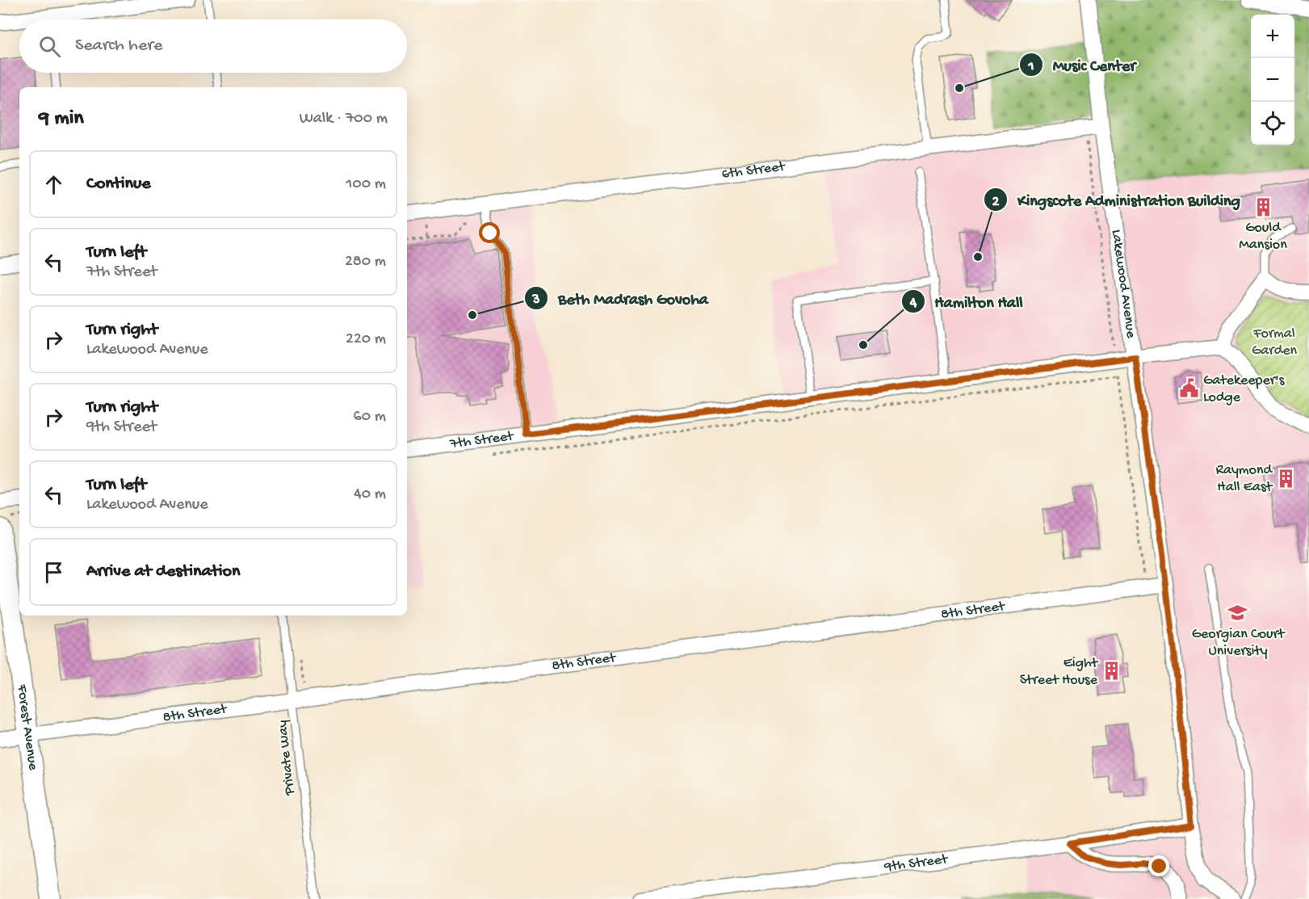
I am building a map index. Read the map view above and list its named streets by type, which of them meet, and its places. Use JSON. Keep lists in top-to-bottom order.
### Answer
{
  "streets": {
    "street": [
      "6th Street",
      "Lakewood Avenue",
      "7th Street",
      "8th Street",
      "Forest Avenue",
      "9th Street"
    ],
    "lane": ["Private Way"]
  },
  "crossings": [
    ["6th Street", "Lakewood Avenue"],
    ["Lakewood Avenue", "7th Street"],
    ["Lakewood Avenue", "8th Street"],
    ["Lakewood Avenue", "9th Street"],
    ["8th Street", "Forest Avenue"],
    ["8th Street", "Private Way"]
  ],
  "parks": ["Formal Garden"],
  "places": {
    "other": [
      "Music Center",
      "Kingscote Administration Building",
      "Beth Madrash Govoha",
      "Hamilton Hall"
    ],
    "building": ["Gould Mansion", "Raymond Hall East", "Eight Street House"],
    "public building": ["Gatekeeper's Lodge"],
    "school or university": ["Georgian Court University"]
  },
  "page": {
    "map_buttons": ["+", "−"],
    "search": "Search here",
    "heading": ["9 min", "Walk · 700 m"],
    "list": [
      ["Continue", "100 m"],
      ["Turn left", "7th Street", "280 m"],
      ["Turn right", "Lakewood Avenue", "220 m"],
      ["Turn right", "9th Street", "60 m"],
      ["Turn left", "Lakewood Avenue", "40 m"],
      "Arrive at destination"
    ]
  }
}
